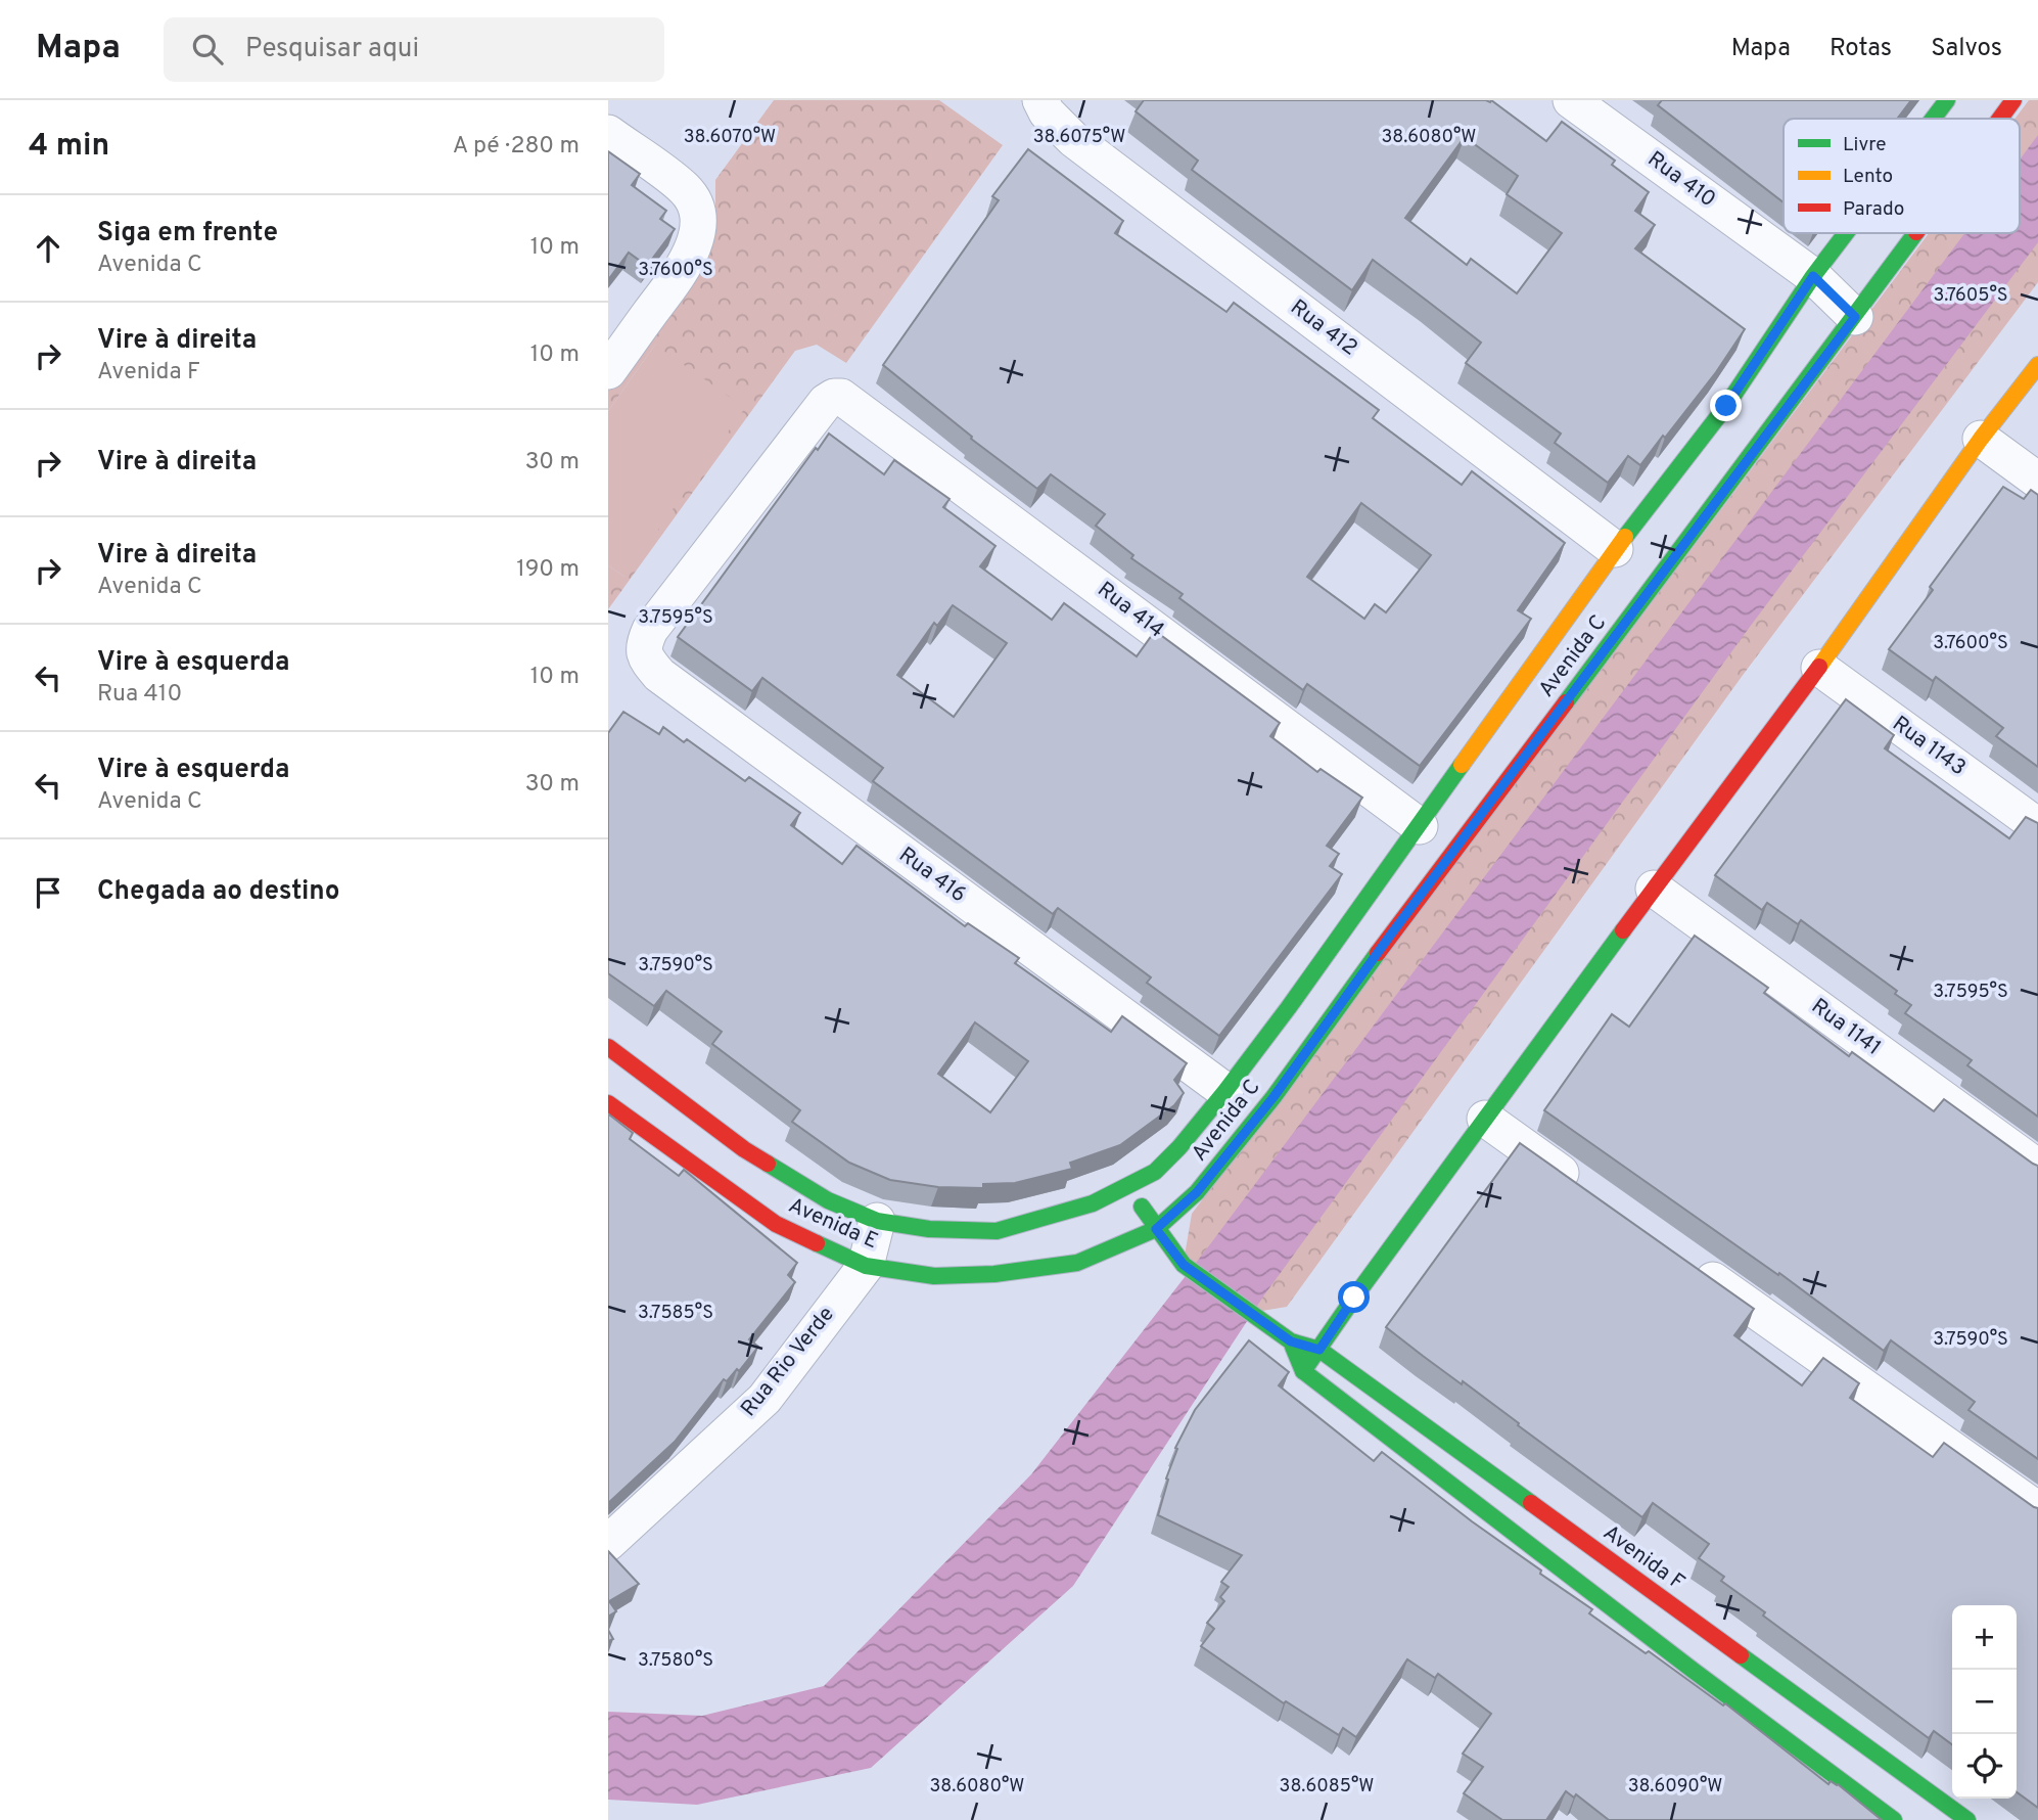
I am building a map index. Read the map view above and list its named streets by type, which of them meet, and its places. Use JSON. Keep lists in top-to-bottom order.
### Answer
{
  "streets": {
    "street": [
      "Rua 410",
      "Rua 412",
      "Rua 414",
      "Avenida C",
      "Rua 1143",
      "Rua 416",
      "Rua 1141",
      "Avenida E",
      "Rua Rio Verde",
      "Avenida F"
    ]
  },
  "crossings": [
    ["Rua 410", "Avenida C"],
    ["Rua 412", "Avenida C"],
    ["Rua 414", "Avenida C"],
    ["Rua 414", "Rua 416"],
    ["Avenida C", "Rua 416"],
    ["Avenida C", "Avenida E"],
    ["Avenida E", "Rua Rio Verde"]
  ],
  "legend": ["Livre", "Lento", "Parado"],
  "page": {
    "header": "Mapa",
    "search": "Pesquisar aqui",
    "nav": ["Mapa", "Rotas", "Salvos"],
    "heading": ["4 min", "A pé · 280 m"],
    "list": [
      ["Siga em frente", "Avenida C", "10 m"],
      ["Vire à direita", "Avenida F", "10 m"],
      ["Vire à direita", "30 m"],
      ["Vire à direita", "Avenida C", "190 m"],
      ["Vire à esquerda", "Rua 410", "10 m"],
      ["Vire à esquerda", "Avenida C", "30 m"],
      "Chegada ao destino"
    ],
    "map_buttons": ["+", "−"]
  },
  "coordinates": [
    "38.6075°W",
    "38.6080°W",
    "38.6070°W",
    "3.7600°S",
    "3.7605°S",
    "3.7595°S",
    "3.7590°S",
    "3.7585°S",
    "3.7580°S",
    "38.6085°W",
    "38.6090°W"
  ]
}
